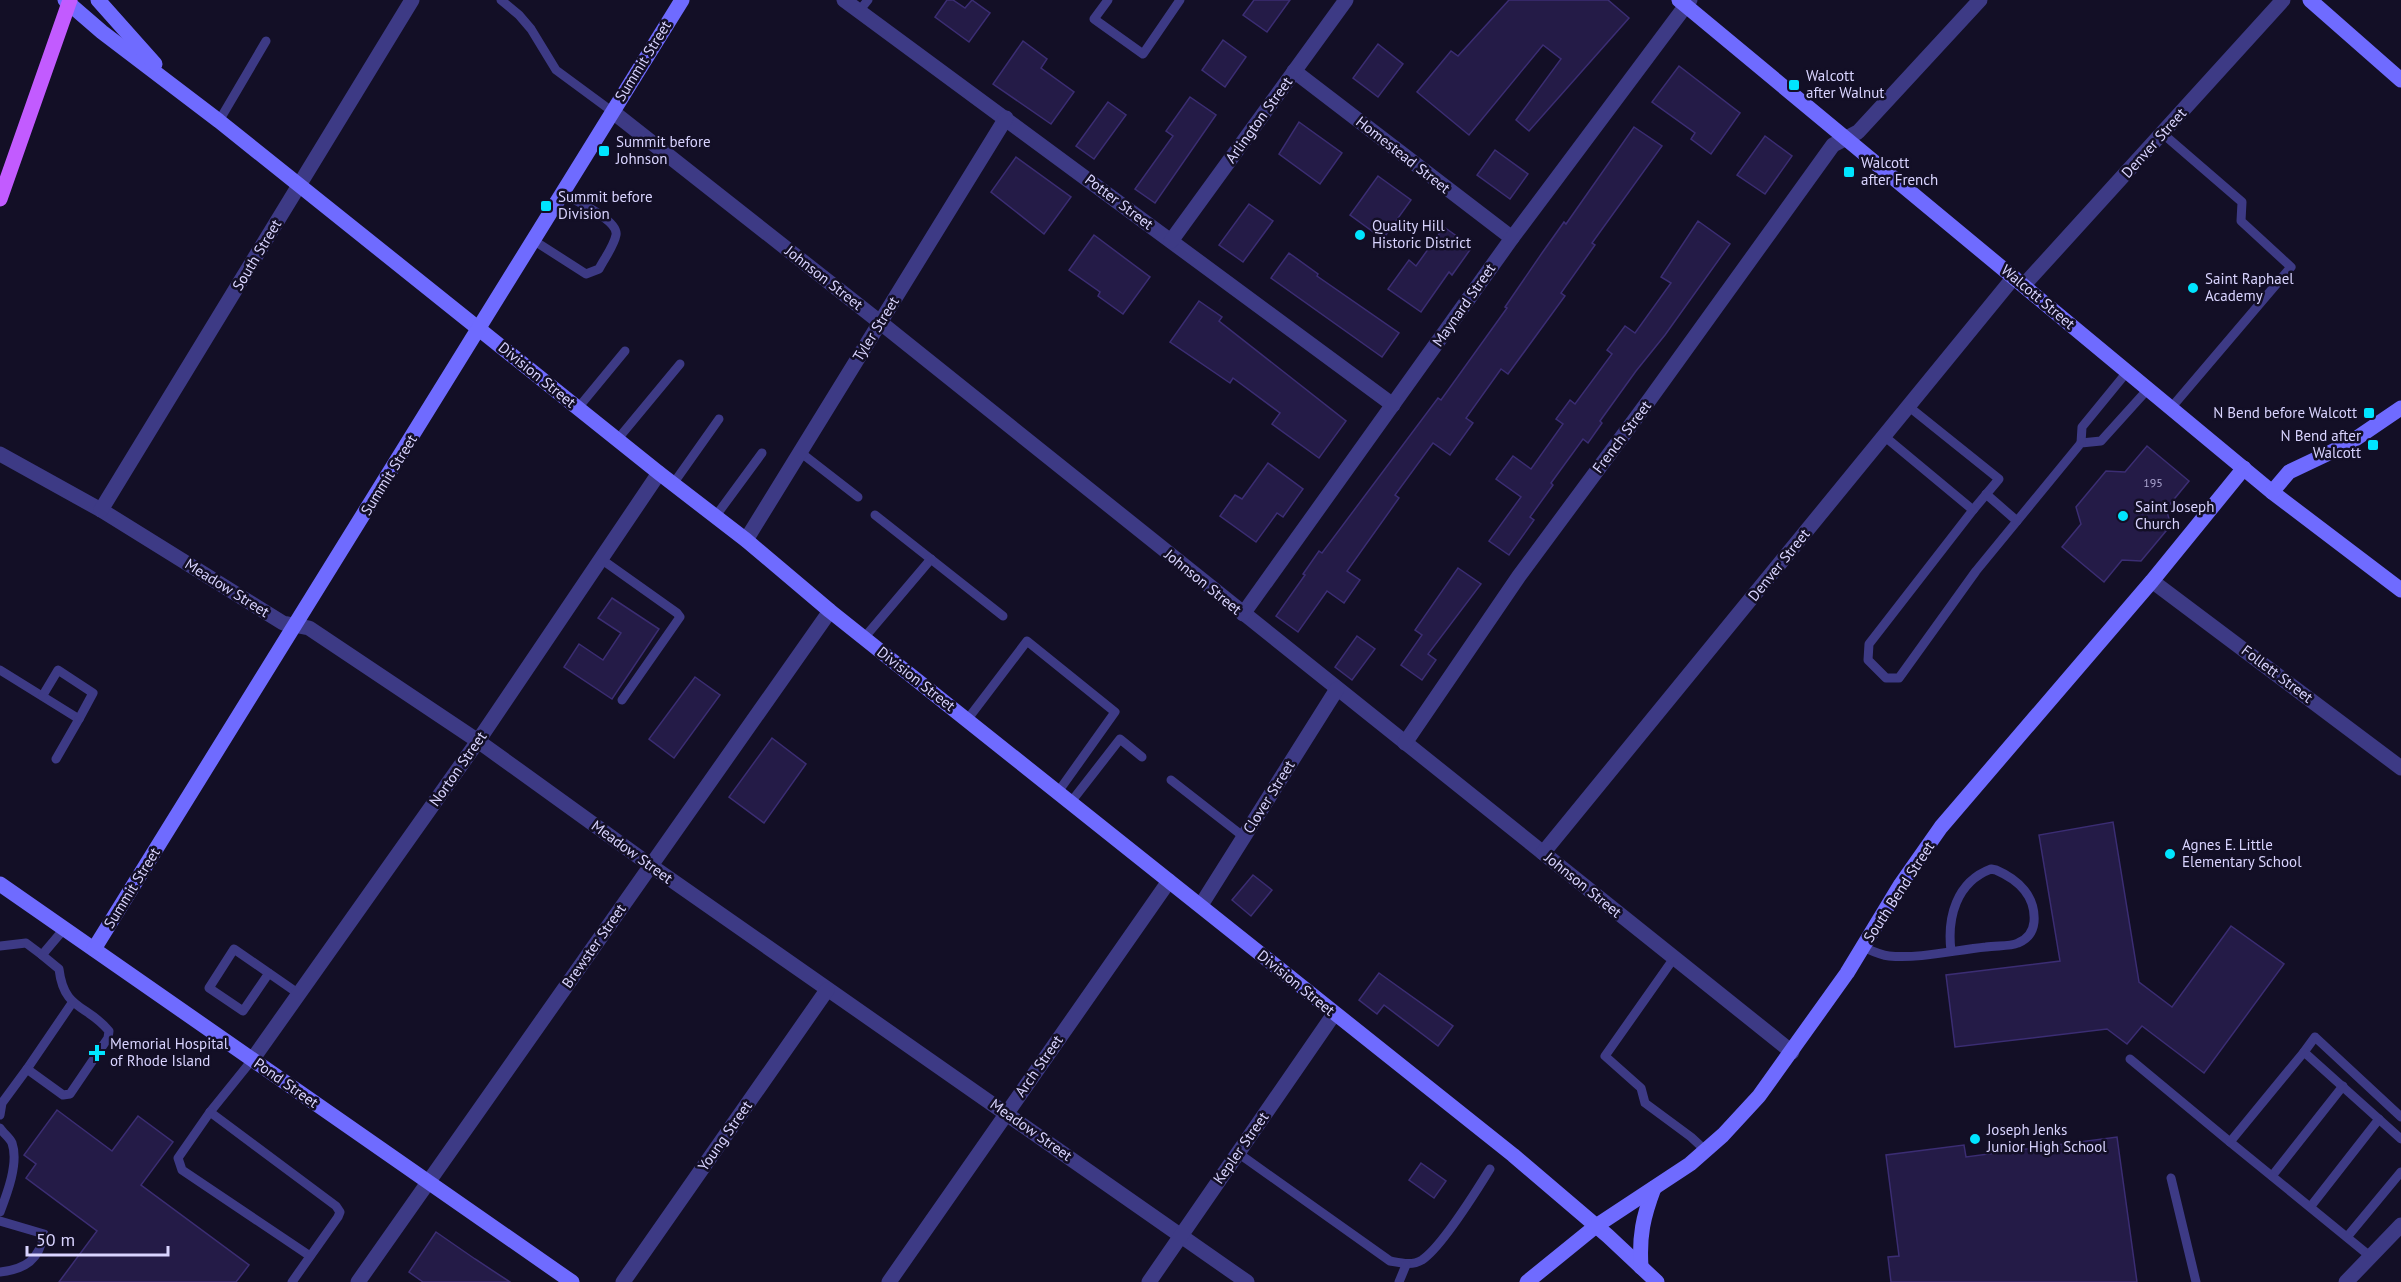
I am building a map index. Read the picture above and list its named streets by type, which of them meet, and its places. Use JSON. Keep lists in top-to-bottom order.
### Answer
{
  "streets": {
    "street": [
      "Summit Street",
      "Arlington Street",
      "Denver Street",
      "Homestead Street",
      "Potter Street",
      "South Street",
      "Johnson Street",
      "Walcott Street",
      "Maynard Street",
      "Tyler Street",
      "Division Street",
      "French Street",
      "Meadow Street",
      "Follett Street",
      "Norton Street",
      "Clover Street",
      "South Bend Street",
      "Brewster Street",
      "Arch Street",
      "Pond Street",
      "Young Street",
      "Kepler Street"
    ]
  },
  "crossings": [
    ["Summit Street", "Johnson Street"],
    ["Summit Street", "Division Street"],
    ["Summit Street", "Meadow Street"],
    ["Summit Street", "Pond Street"],
    ["Arlington Street", "Homestead Street"],
    ["Arlington Street", "Potter Street"],
    ["Denver Street", "Johnson Street"],
    ["Denver Street", "Walcott Street"],
    ["Homestead Street", "Maynard Street"],
    ["Potter Street", "Maynard Street"],
    ["Potter Street", "Tyler Street"],
    ["South Street", "Division Street"],
    ["South Street", "Meadow Street"],
    ["Johnson Street", "Maynard Street"],
    ["Johnson Street", "Tyler Street"],
    ["Johnson Street", "French Street"],
    ["Johnson Street", "Clover Street"],
    ["Johnson Street", "South Bend Street"],
    ["Walcott Street", "Maynard Street"],
    ["Walcott Street", "French Street"],
    ["Walcott Street", "South Bend Street"],
    ["Tyler Street", "Division Street"],
    ["Division Street", "Norton Street"],
    ["Division Street", "Clover Street"],
    ["Division Street", "South Bend Street"],
    ["Division Street", "Brewster Street"],
    ["Division Street", "Arch Street"],
    ["Division Street", "Kepler Street"],
    ["Meadow Street", "Norton Street"],
    ["Meadow Street", "Brewster Street"],
    ["Meadow Street", "Arch Street"],
    ["Meadow Street", "Young Street"],
    ["Meadow Street", "Kepler Street"],
    ["Follett Street", "South Bend Street"],
    ["Norton Street", "Pond Street"],
    ["Brewster Street", "Pond Street"]
  ],
  "places": {
    "transit": [
      "Walcott after Walnut",
      "Summit before Johnson",
      "Walcott after French",
      "Summit before Division",
      "N Bend before Walcott",
      "N Bend after Walcott"
    ],
    "other": [
      "Quality Hill Historic District",
      "Saint Raphael Academy",
      "Saint Joseph Church",
      "Agnes E. Little Elementary School",
      "Joseph Jenks Junior High School"
    ],
    "health": ["Memorial Hospital of Rhode Island"]
  },
  "house_numbers": ["195"],
  "scale_bar": "50 m"
}
